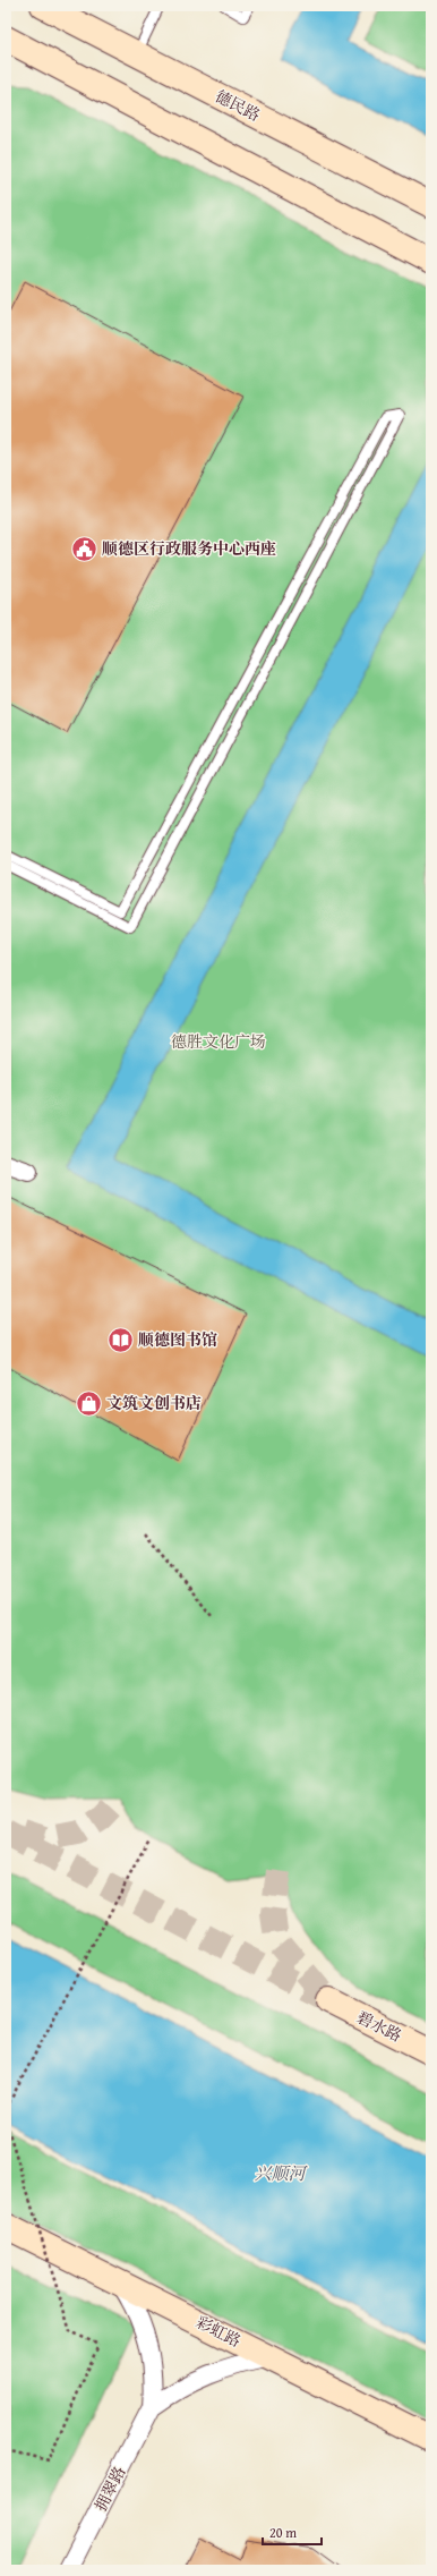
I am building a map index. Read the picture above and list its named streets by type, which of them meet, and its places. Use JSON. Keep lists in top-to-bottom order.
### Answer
{
  "streets": {
    "main road": ["德民路", "碧水路", "彩虹路"],
    "street": ["拥翠路"]
  },
  "crossings": [
    ["彩虹路", "拥翠路"]
  ],
  "water": ["兴顺河"],
  "parks": ["德胜文化广场"],
  "places": {
    "public building": ["顺德区行政服务中心西座"],
    "library": ["顺德图书馆"],
    "shop": ["文筑文创书店"]
  },
  "scale_bar": "20 m"
}
